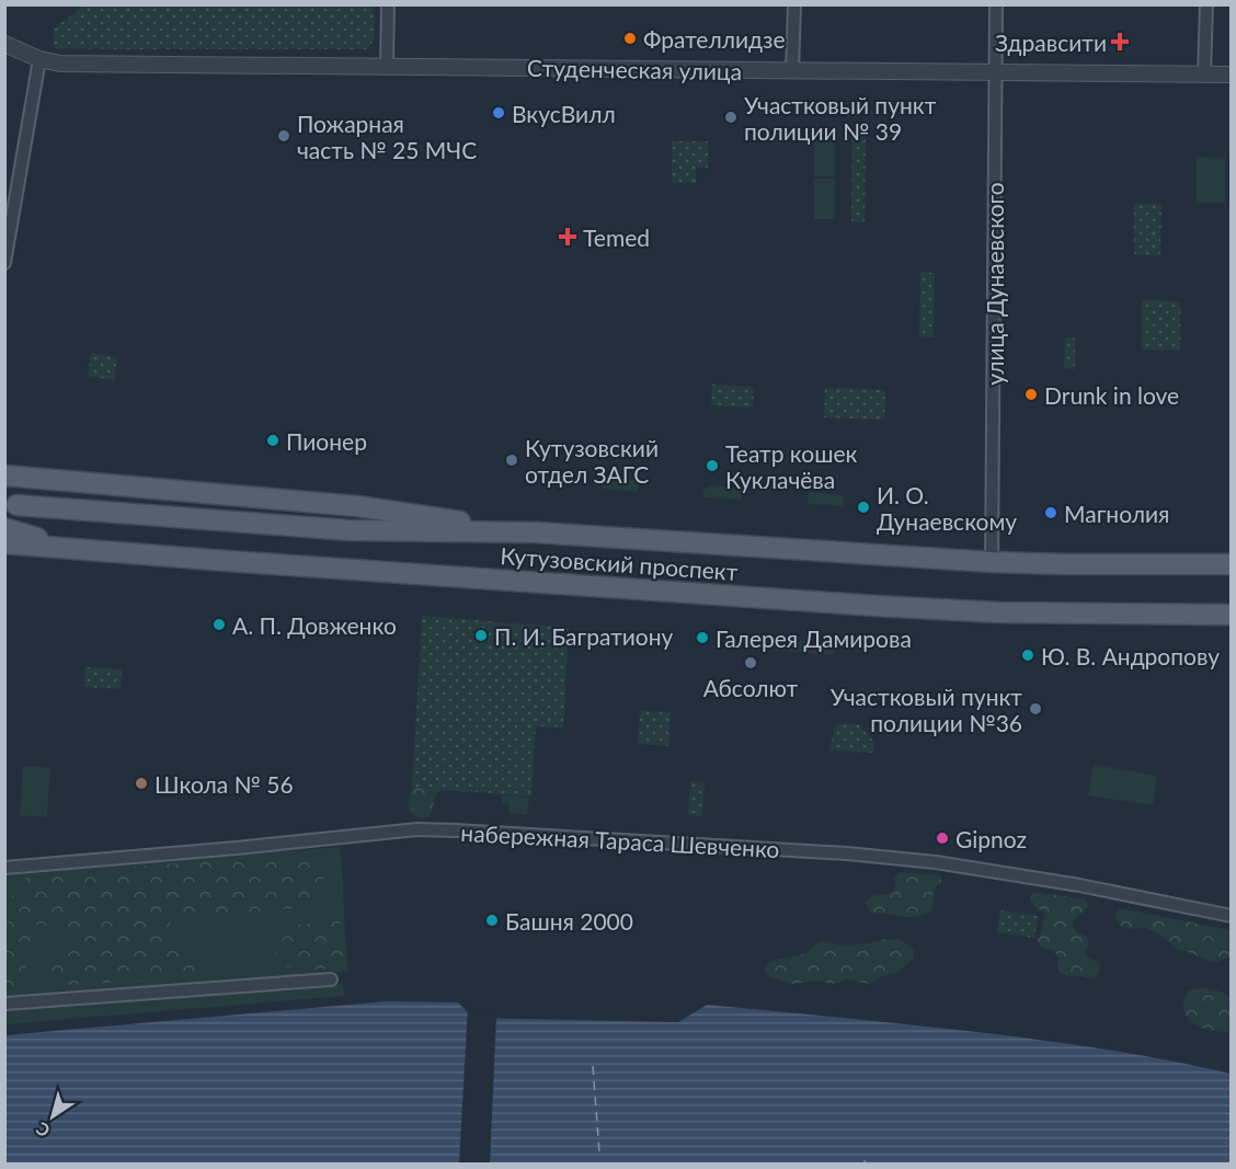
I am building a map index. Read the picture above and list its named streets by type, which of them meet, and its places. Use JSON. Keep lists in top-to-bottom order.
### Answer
{
  "streets": {
    "main road": ["Кутузовский проспект"],
    "street": ["Студенческая улица", "улица Дунаевского", "набережная Тараса Шевченко"]
  },
  "crossings": [
    ["Студенческая улица", "улица Дунаевского"],
    ["улица Дунаевского", "Кутузовский проспект"]
  ],
  "places": {
    "other": [
      "Фрателлидзе",
      "ВкусВилл",
      "Участковый пункт полиции № 39",
      "Пожарная часть № 25 МЧС",
      "Drunk in love",
      "Пионер",
      "Кутузовский отдел ЗАГС",
      "Театр кошек Куклачёва",
      "И. О. Дунаевскому",
      "Магнолия",
      "А. П. Довженко",
      "П. И. Багратиону",
      "Галерея Дамирова",
      "Ю. В. Андропову",
      "Абсолют",
      "Участковый пункт полиции №36",
      "Школа № 56",
      "Gipnoz",
      "Башня 2000"
    ],
    "health": ["Здравсити", "Temed"]
  },
  "north": "bottom left"
}
